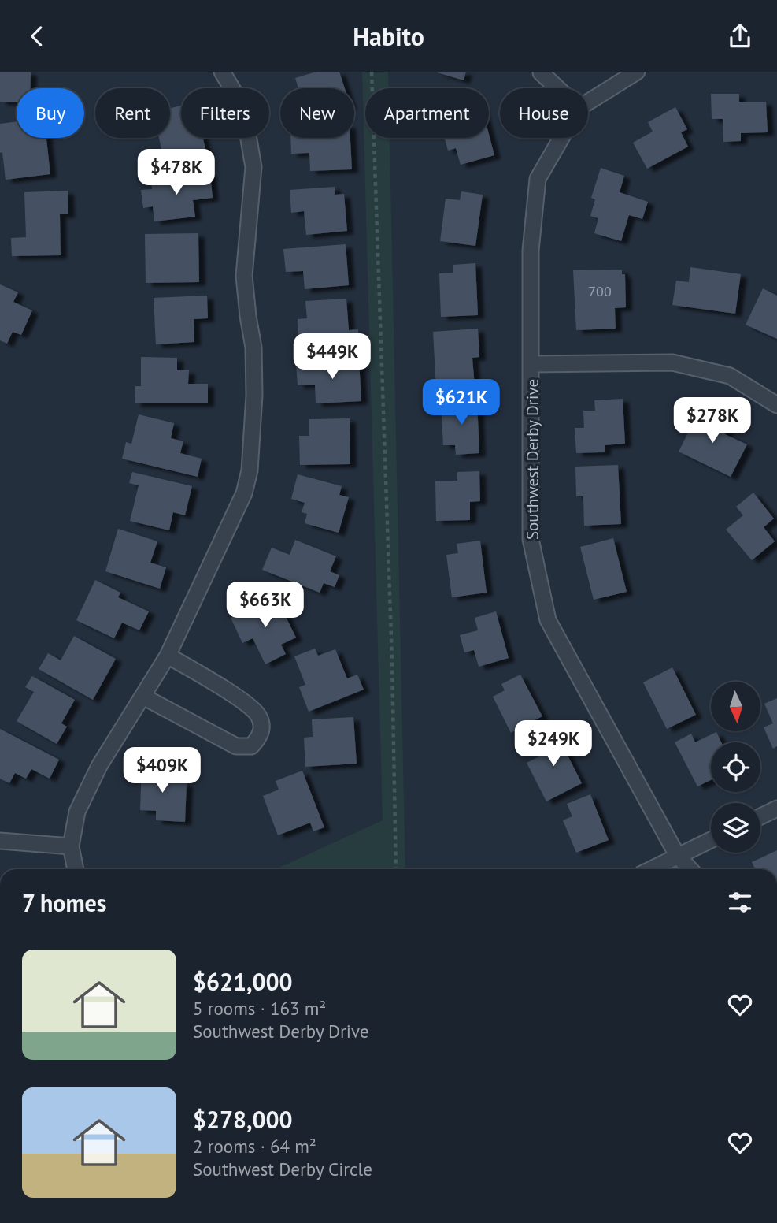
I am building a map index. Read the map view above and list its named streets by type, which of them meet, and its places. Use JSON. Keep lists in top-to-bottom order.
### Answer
{
  "streets": {
    "street": ["Southwest Derby Drive"]
  },
  "house_numbers": ["700"],
  "north": "bottom",
  "page": {
    "header": "Habito",
    "chip": [
      "Buy",
      "Rent",
      "Filters",
      "New",
      "Apartment",
      "House"
    ],
    "price": [
      "$478K",
      "$449K",
      "$621K",
      "$278K",
      "$663K",
      "$249K",
      "$409K"
    ],
    "heading": "7 homes",
    "list": [
      {
        "name": "$621,000",
        "note": "5 rooms · 163 m² · Southwest Derby Drive"
      },
      {
        "name": "$278,000",
        "note": "2 rooms · 64 m² · Southwest Derby Circle"
      }
    ]
  }
}
